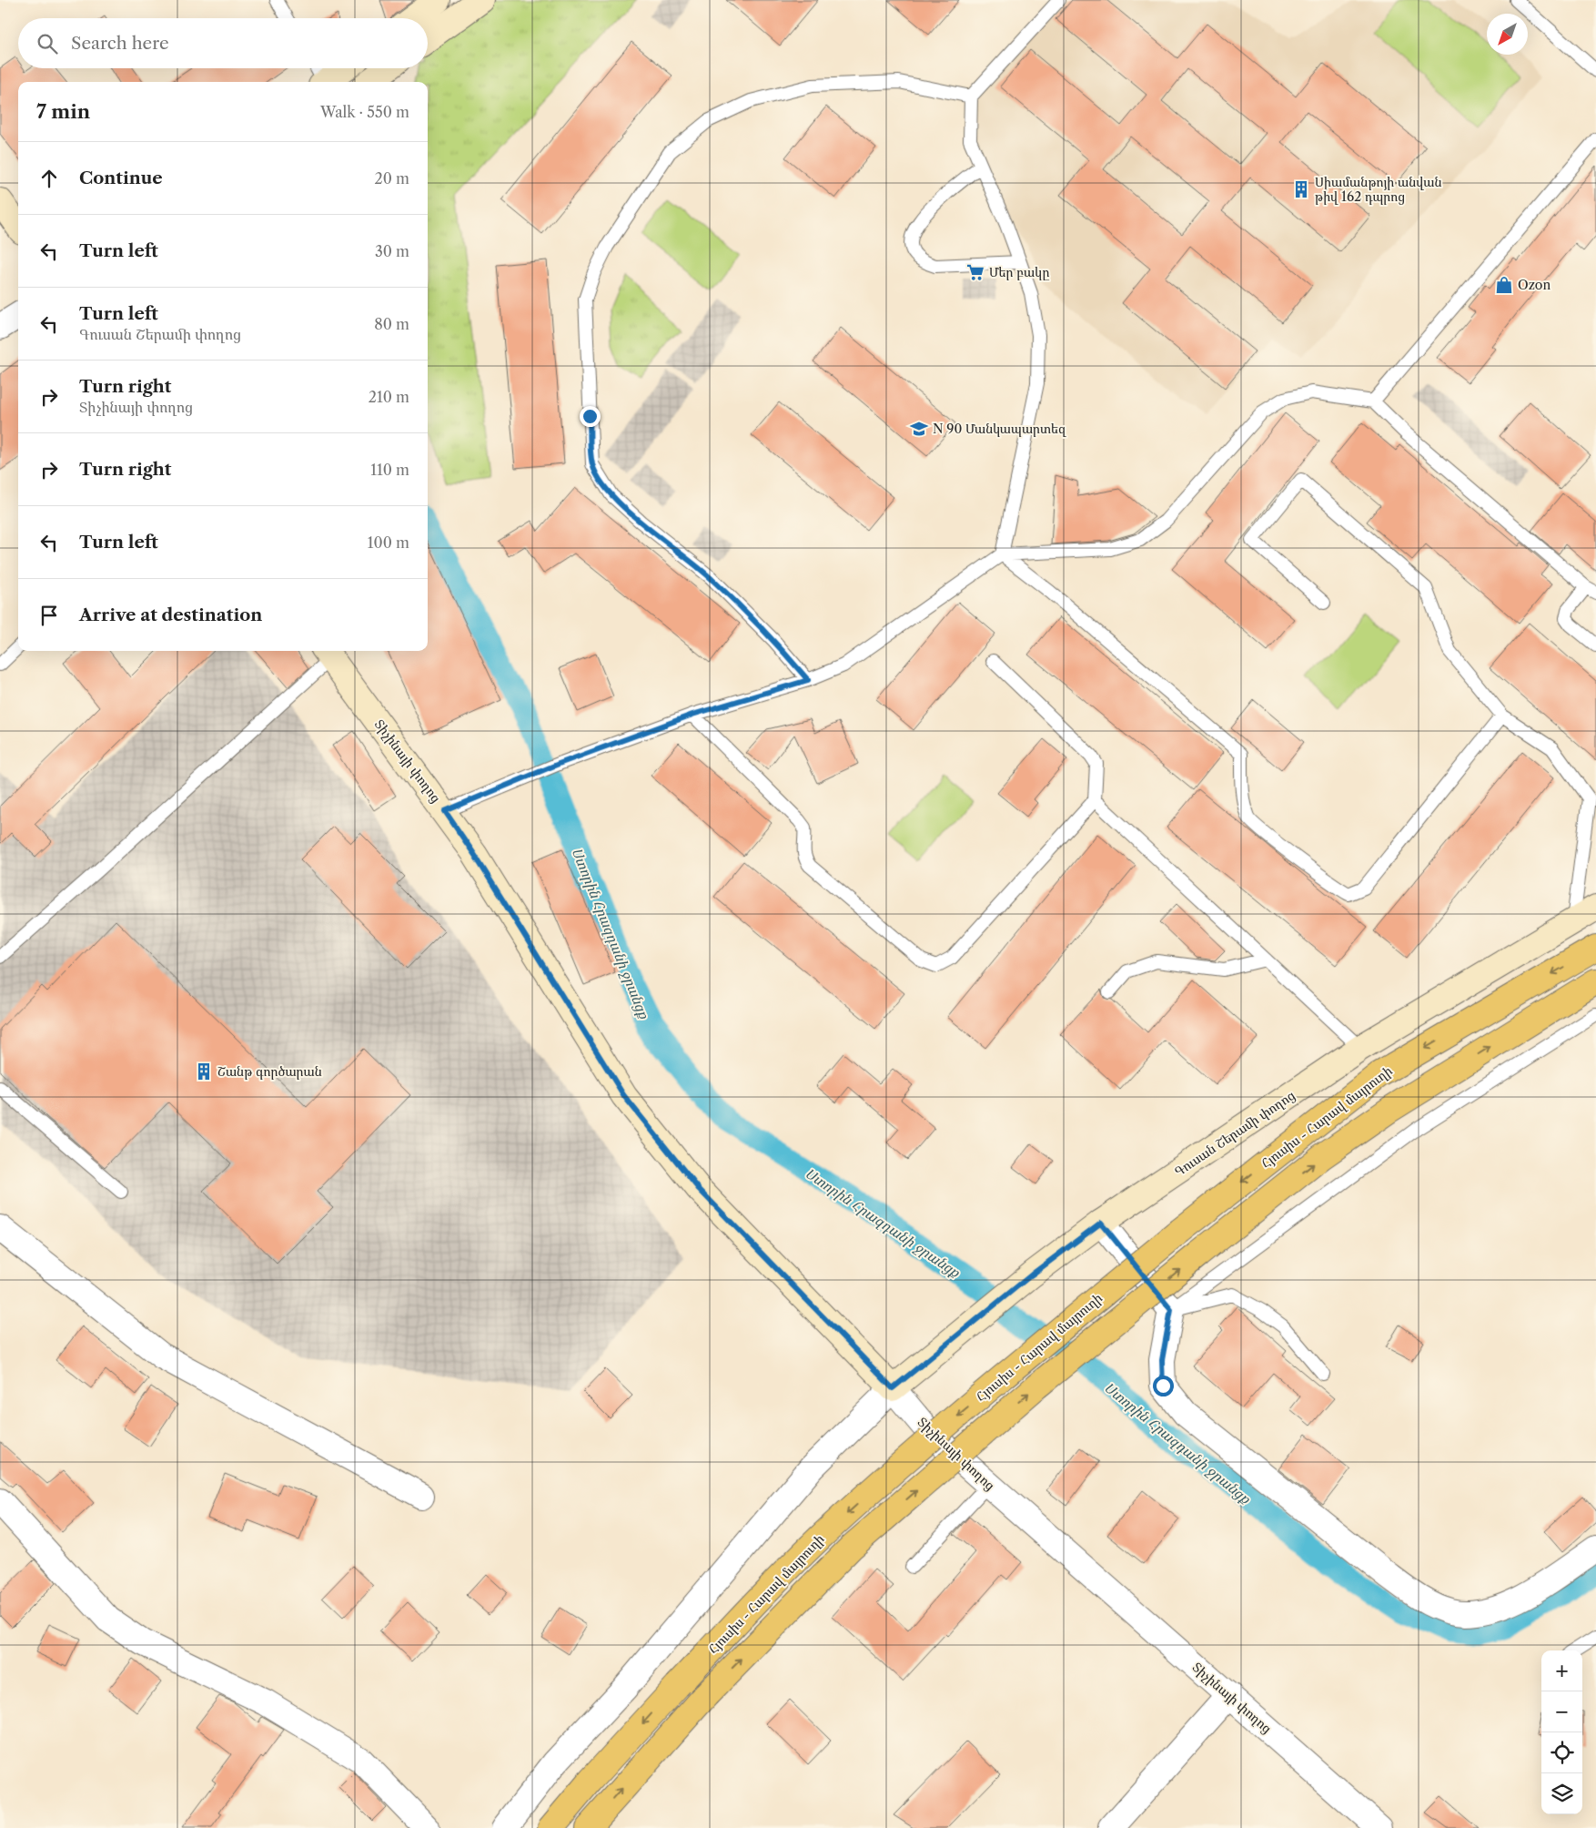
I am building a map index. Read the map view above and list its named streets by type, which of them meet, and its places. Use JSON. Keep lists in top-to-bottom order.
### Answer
{
  "streets": {
    "highway": ["Հյուսիս - Հարավ մայրուղի"],
    "main road": ["Տիչինայի փողոց", "Գուսան Շերամի փողոց"]
  },
  "crossings": [
    ["Տիչինայի փողոց", "Գուսան Շերամի փողոց"]
  ],
  "water": ["Ստորին Հրազդանի ջրանցք"],
  "places": {
    "building": ["Սիամանթոյի անվան թիվ 162 դպրոց", "Շանթ գործարան"],
    "supermarket": ["Մեր բակը"],
    "shop": ["Ozon"],
    "school or university": ["N 90 Մանկապարտեզ"]
  },
  "north": "bottom left",
  "page": {
    "search": "Search here",
    "heading": ["7 min", "Walk · 550 m"],
    "list": [
      ["Continue", "20 m"],
      ["Turn left", "30 m"],
      ["Turn left", "Գուսան Շերամի փողոց", "80 m"],
      ["Turn right", "Տիչինայի փողոց", "210 m"],
      ["Turn right", "110 m"],
      ["Turn left", "100 m"],
      "Arrive at destination"
    ],
    "map_buttons": ["+", "−"]
  }
}
